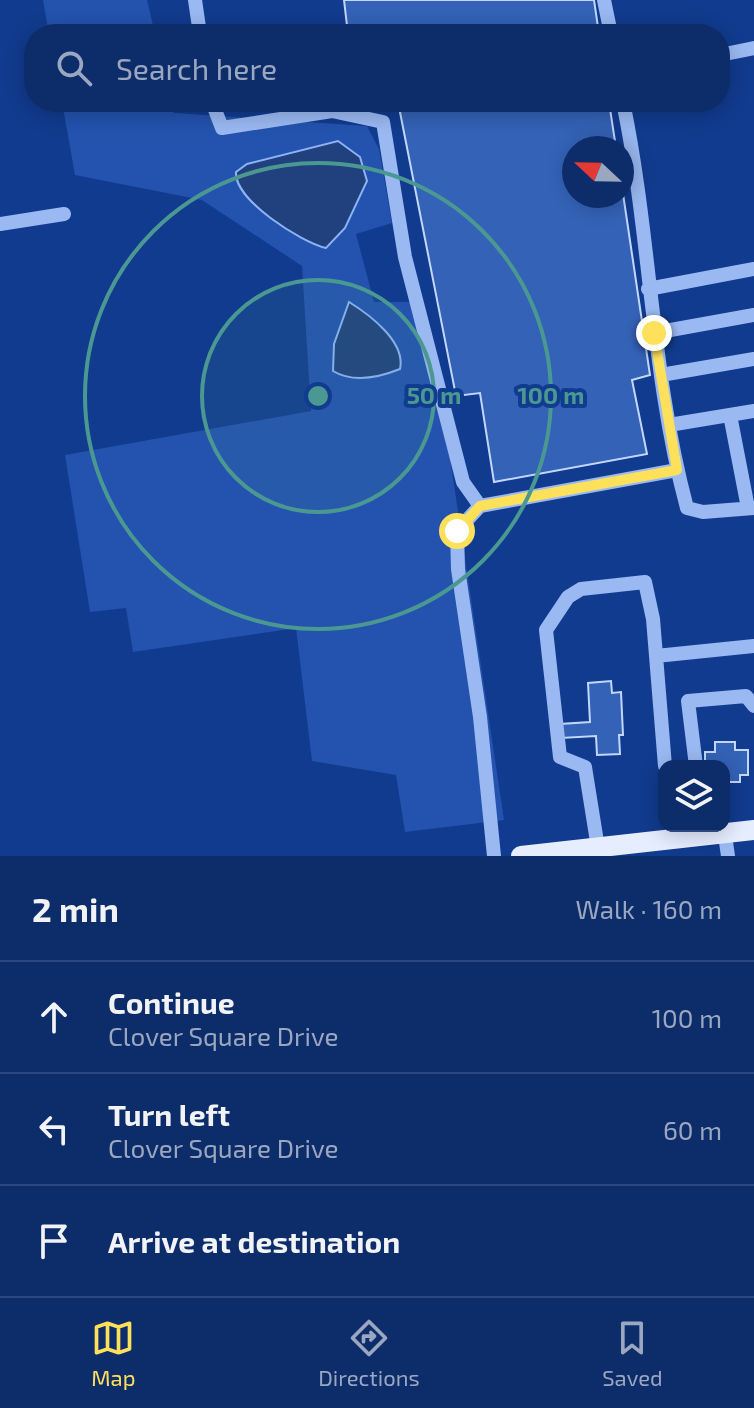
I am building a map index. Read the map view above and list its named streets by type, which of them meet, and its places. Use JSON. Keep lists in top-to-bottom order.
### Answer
{
  "north": "left",
  "page": {
    "search": "Search here",
    "heading": ["2 min", "Walk · 160 m"],
    "list": [
      ["Continue", "Clover Square Drive", "100 m"],
      ["Turn left", "Clover Square Drive", "60 m"],
      "Arrive at destination"
    ],
    "nav": ["Map", "Directions", "Saved"]
  },
  "rings": ["50 m", "100 m"]
}
